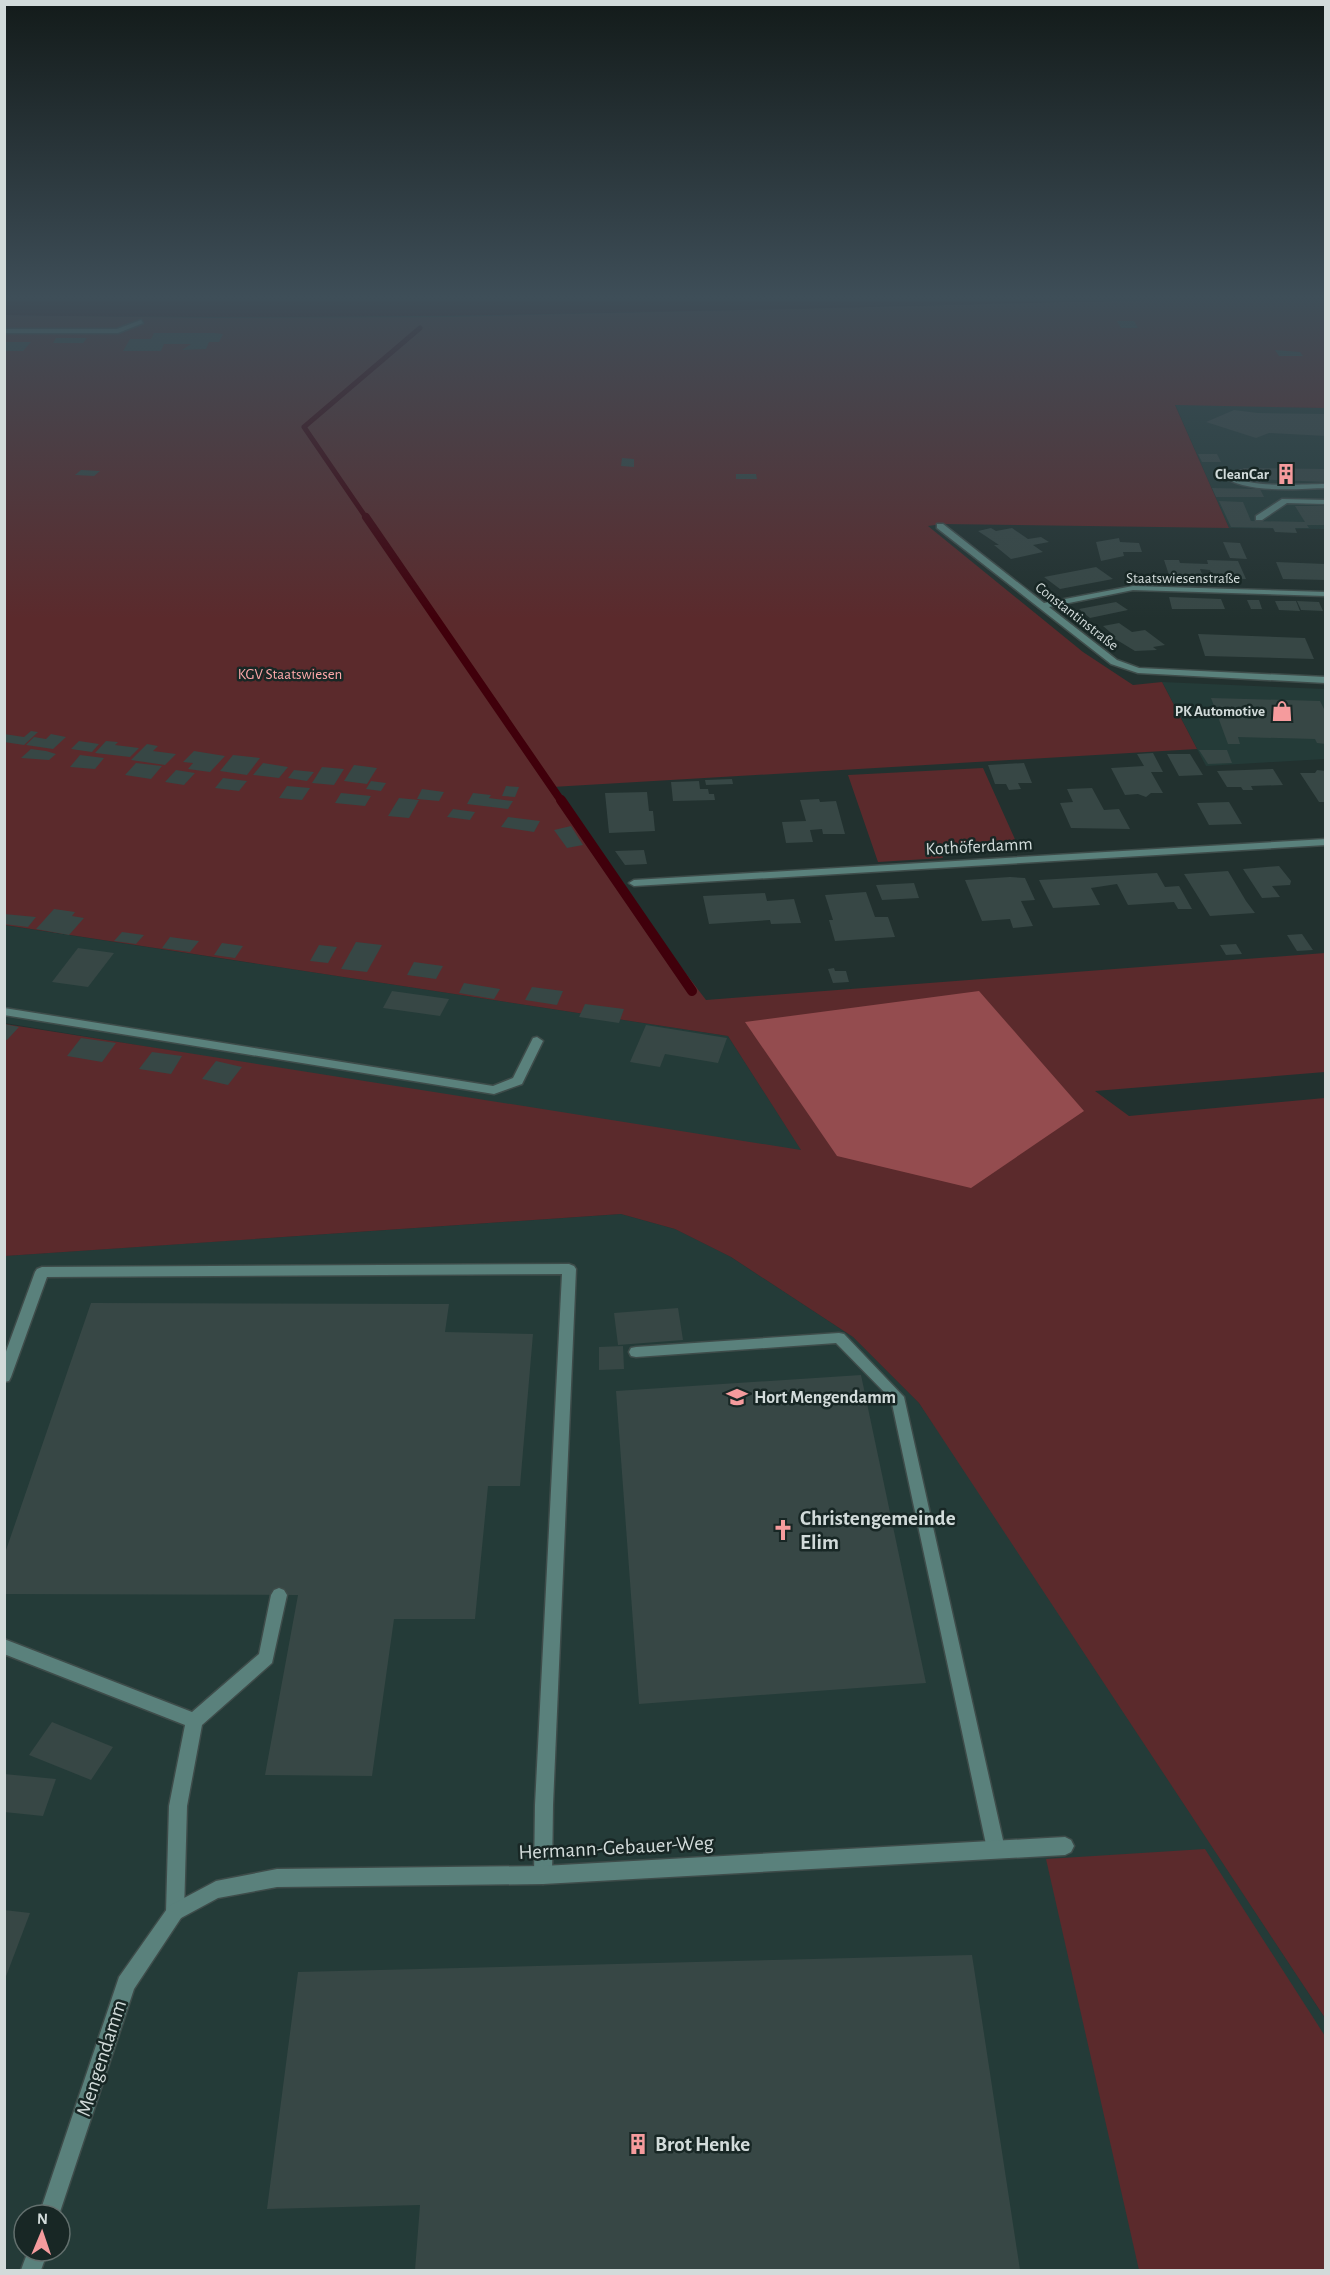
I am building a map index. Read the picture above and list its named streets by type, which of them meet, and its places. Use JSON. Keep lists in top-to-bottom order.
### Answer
{
  "streets": {
    "street": [
      "Staatswiesenstraße",
      "Constantinstraße",
      "Kothöferdamm",
      "Hermann-Gebauer-Weg",
      "Mengendamm"
    ]
  },
  "crossings": [
    ["Staatswiesenstraße", "Constantinstraße"],
    ["Hermann-Gebauer-Weg", "Mengendamm"]
  ],
  "parks": ["KGV Staatswiesen"],
  "places": {
    "building": ["CleanCar", "Brot Henke"],
    "shop": ["PK Automotive"],
    "school or university": ["Hort Mengendamm"],
    "church": ["Christengemeinde Elim"]
  },
  "north": "top"
}
